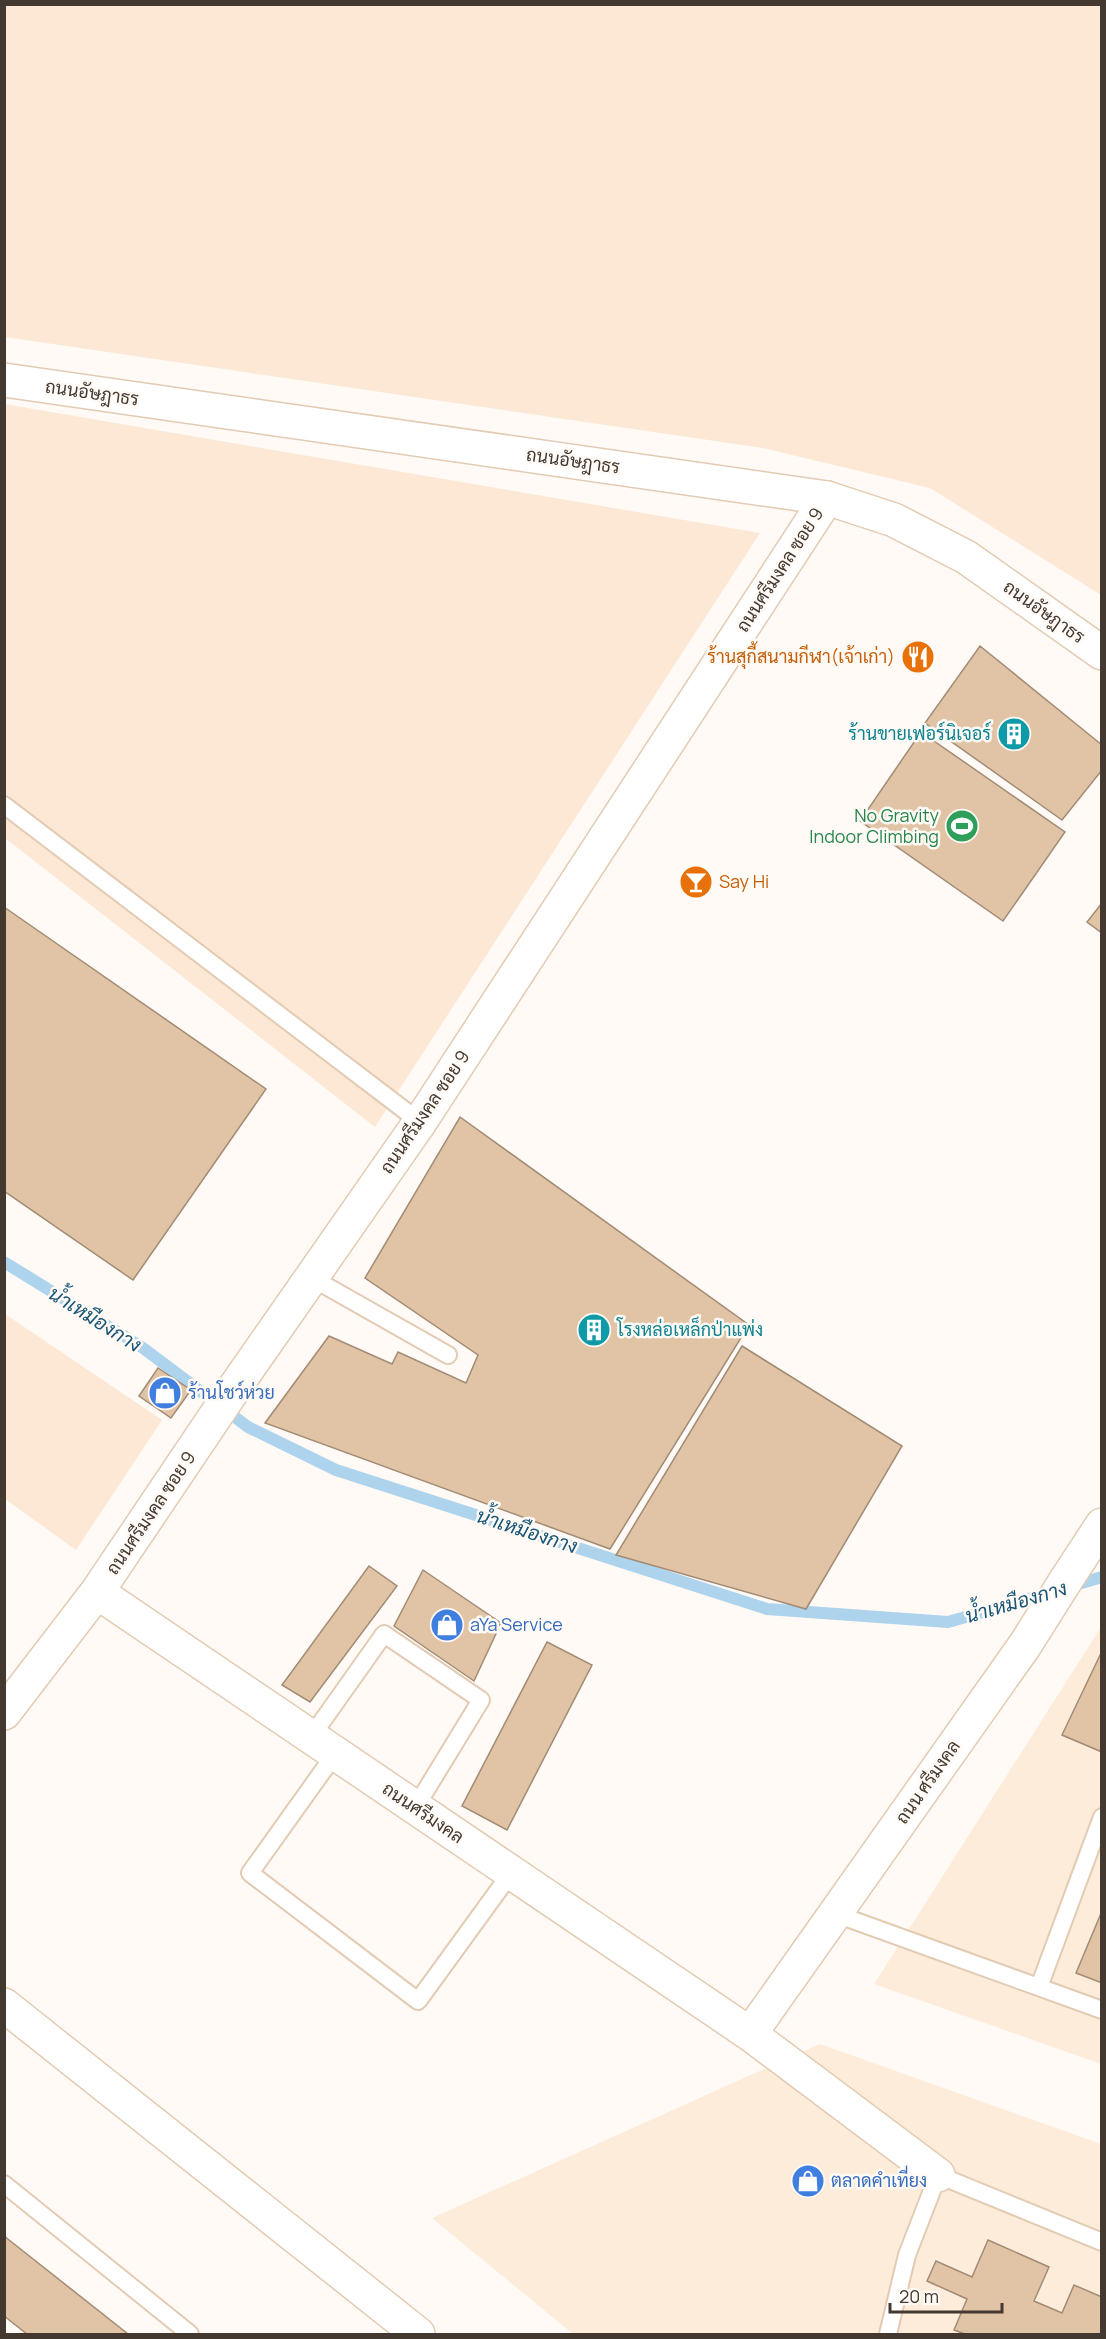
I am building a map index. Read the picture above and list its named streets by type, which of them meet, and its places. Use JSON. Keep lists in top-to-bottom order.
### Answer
{
  "streets": {
    "street": [
      "ถนนอัษฎาธร",
      "ถนนศรีมงคล ซอย 9",
      "ถนน ศรีมงคล",
      "ถนนศรีมงคล"
    ]
  },
  "crossings": [
    ["ถนนอัษฎาธร", "ถนนศรีมงคล ซอย 9"],
    ["ถนนศรีมงคล ซอย 9", "ถนนศรีมงคล"],
    ["ถนน ศรีมงคล", "ถนนศรีมงคล"]
  ],
  "water": ["น้ำเหมืองกาง"],
  "places": {
    "restaurant": ["ร้านสุกี้สนามกีฬา(เจ้าเก่า)"],
    "building": ["ร้านขายเฟอร์นิเจอร์", "โรงหล่อเหล็กป่าแพ่ง"],
    "sports": ["No Gravity Indoor Climbing"],
    "bar": ["Say Hi"],
    "shop": ["ร้านโชว์ห่วย", "aYa Service", "ตลาดคำเที่ยง"]
  },
  "scale_bar": "20 m"
}
